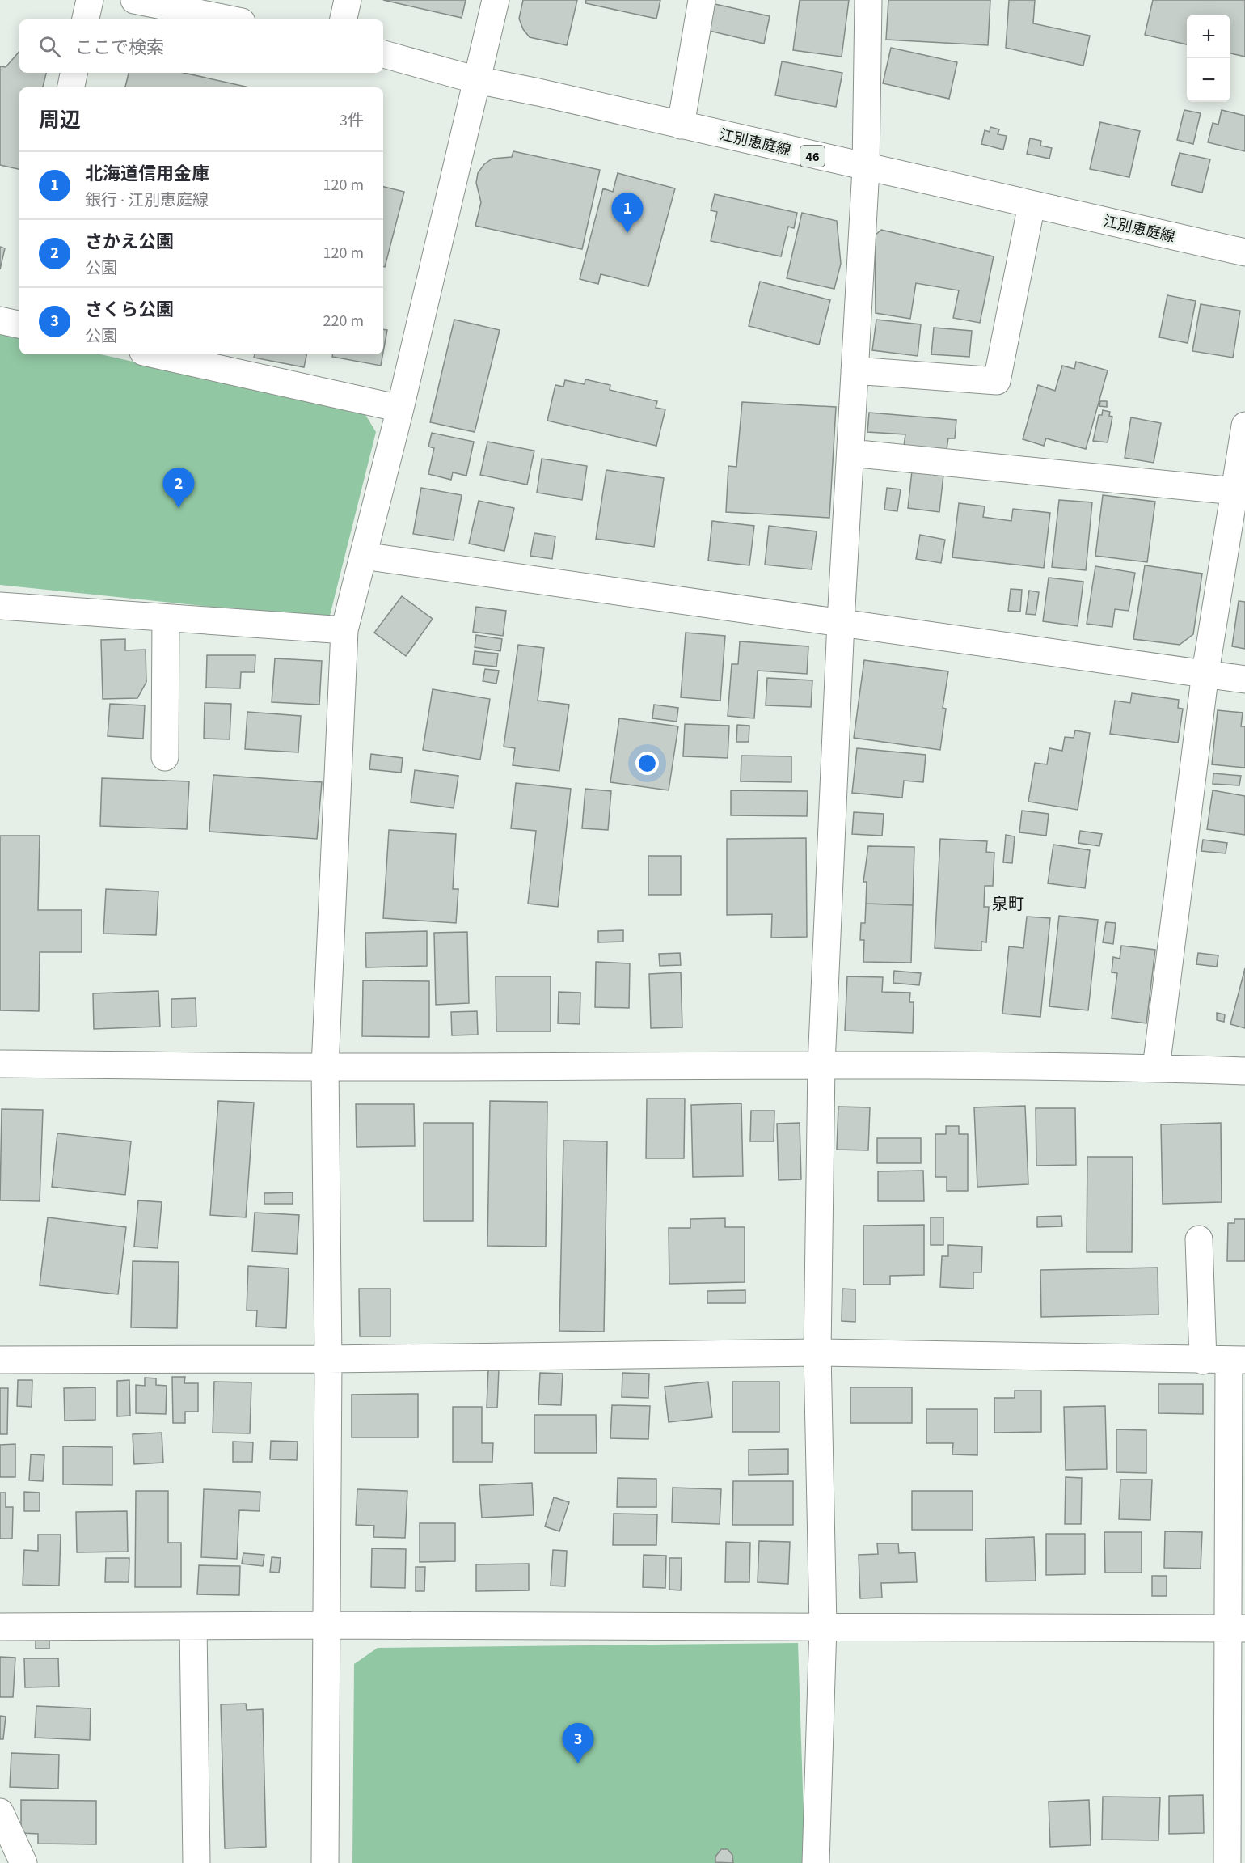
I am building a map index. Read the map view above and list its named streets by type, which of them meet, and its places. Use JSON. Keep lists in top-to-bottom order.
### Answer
{
  "streets": {
    "street": ["江別恵庭線", "46"]
  },
  "districts": ["泉町"],
  "page": {
    "map_buttons": ["+", "−"],
    "search": "ここで検索",
    "heading": ["周辺", "3件"],
    "list": [
      {
        "mark": "1",
        "name": "北海道信用金庫",
        "note": "銀行 · 江別恵庭線",
        "value": "120 m"
      },
      {
        "mark": "2",
        "name": "さかえ公園",
        "note": "公園",
        "value": "120 m"
      },
      {
        "mark": "3",
        "name": "さくら公園",
        "note": "公園",
        "value": "220 m"
      }
    ],
    "pins": ["1", "2", "3"]
  }
}
